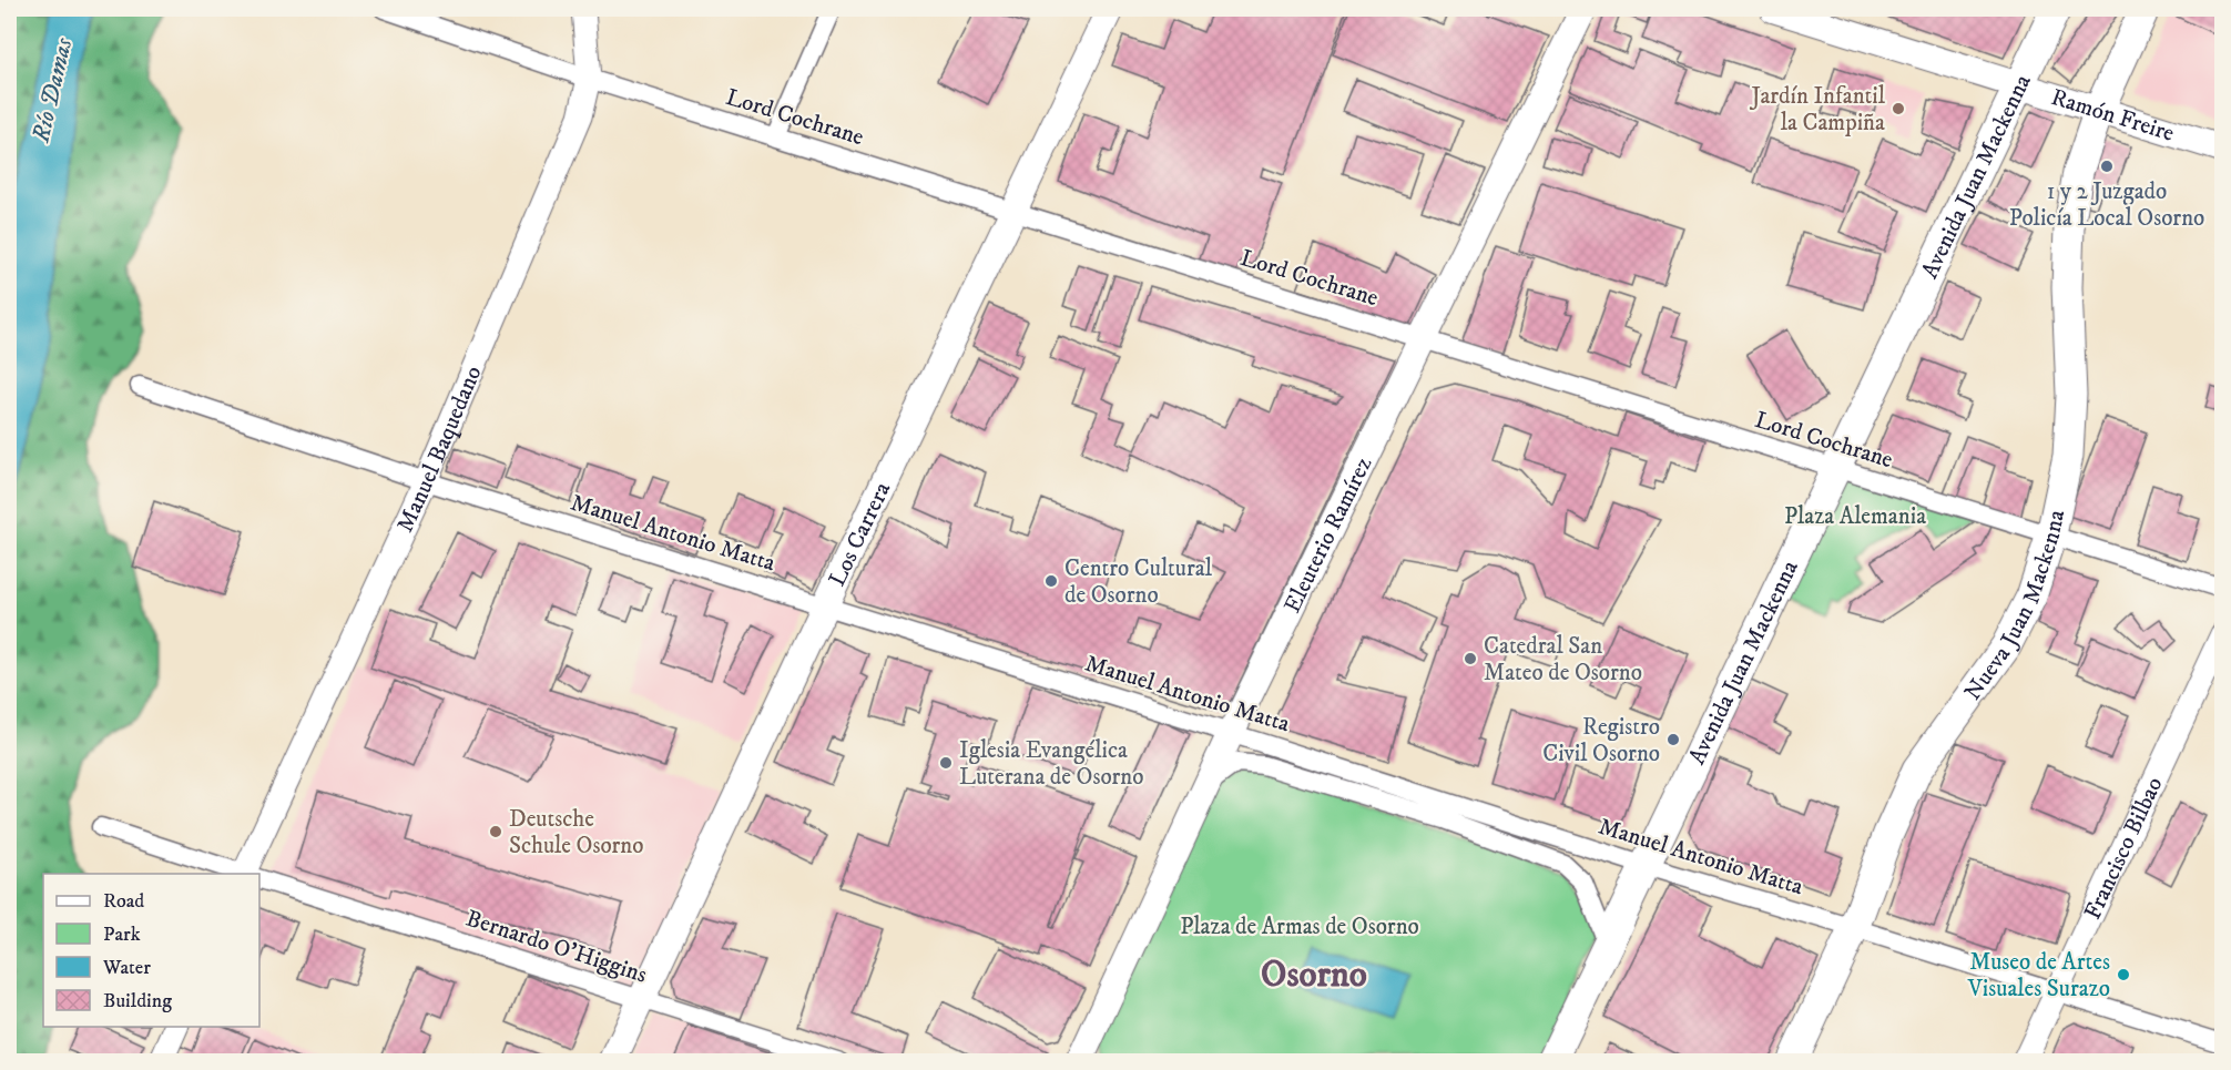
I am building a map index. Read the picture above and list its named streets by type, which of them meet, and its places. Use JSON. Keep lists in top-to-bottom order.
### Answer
{
  "streets": {
    "main road": [
      "Ramón Freire",
      "Avenida Juan Mackenna",
      "Eleuterio Ramírez",
      "Los Carrera",
      "Nueva Juan Mackenna"
    ],
    "street": [
      "Lord Cochrane",
      "Manuel Baquedano",
      "Manuel Antonio Matta",
      "Francisco Bilbao",
      "Bernardo O'Higgins"
    ]
  },
  "crossings": [
    ["Ramón Freire", "Avenida Juan Mackenna"],
    ["Ramón Freire", "Nueva Juan Mackenna"],
    ["Lord Cochrane", "Avenida Juan Mackenna"],
    ["Lord Cochrane", "Manuel Baquedano"],
    ["Lord Cochrane", "Eleuterio Ramírez"],
    ["Lord Cochrane", "Los Carrera"],
    ["Lord Cochrane", "Nueva Juan Mackenna"],
    ["Avenida Juan Mackenna", "Manuel Antonio Matta"],
    ["Manuel Baquedano", "Manuel Antonio Matta"],
    ["Manuel Antonio Matta", "Eleuterio Ramírez"],
    ["Manuel Antonio Matta", "Los Carrera"],
    ["Manuel Antonio Matta", "Nueva Juan Mackenna"],
    ["Manuel Antonio Matta", "Francisco Bilbao"],
    ["Los Carrera", "Bernardo O'Higgins"]
  ],
  "districts": ["Osorno"],
  "water": ["Río Damas"],
  "parks": ["Plaza Alemania", "Plaza de Armas de Osorno"],
  "places": [
    "Jardín Infantil la Campiña",
    "1 y 2 Juzgado Policía Local Osorno",
    "Centro Cultural de Osorno",
    "Catedral San Mateo de Osorno",
    "Registro Civil Osorno",
    "Iglesia Evangélica Luterana de Osorno",
    "Deutsche Schule Osorno",
    "Museo de Artes Visuales Surazo"
  ],
  "legend": [
    "Road",
    "Park",
    "Water",
    "Building"
  ]
}
